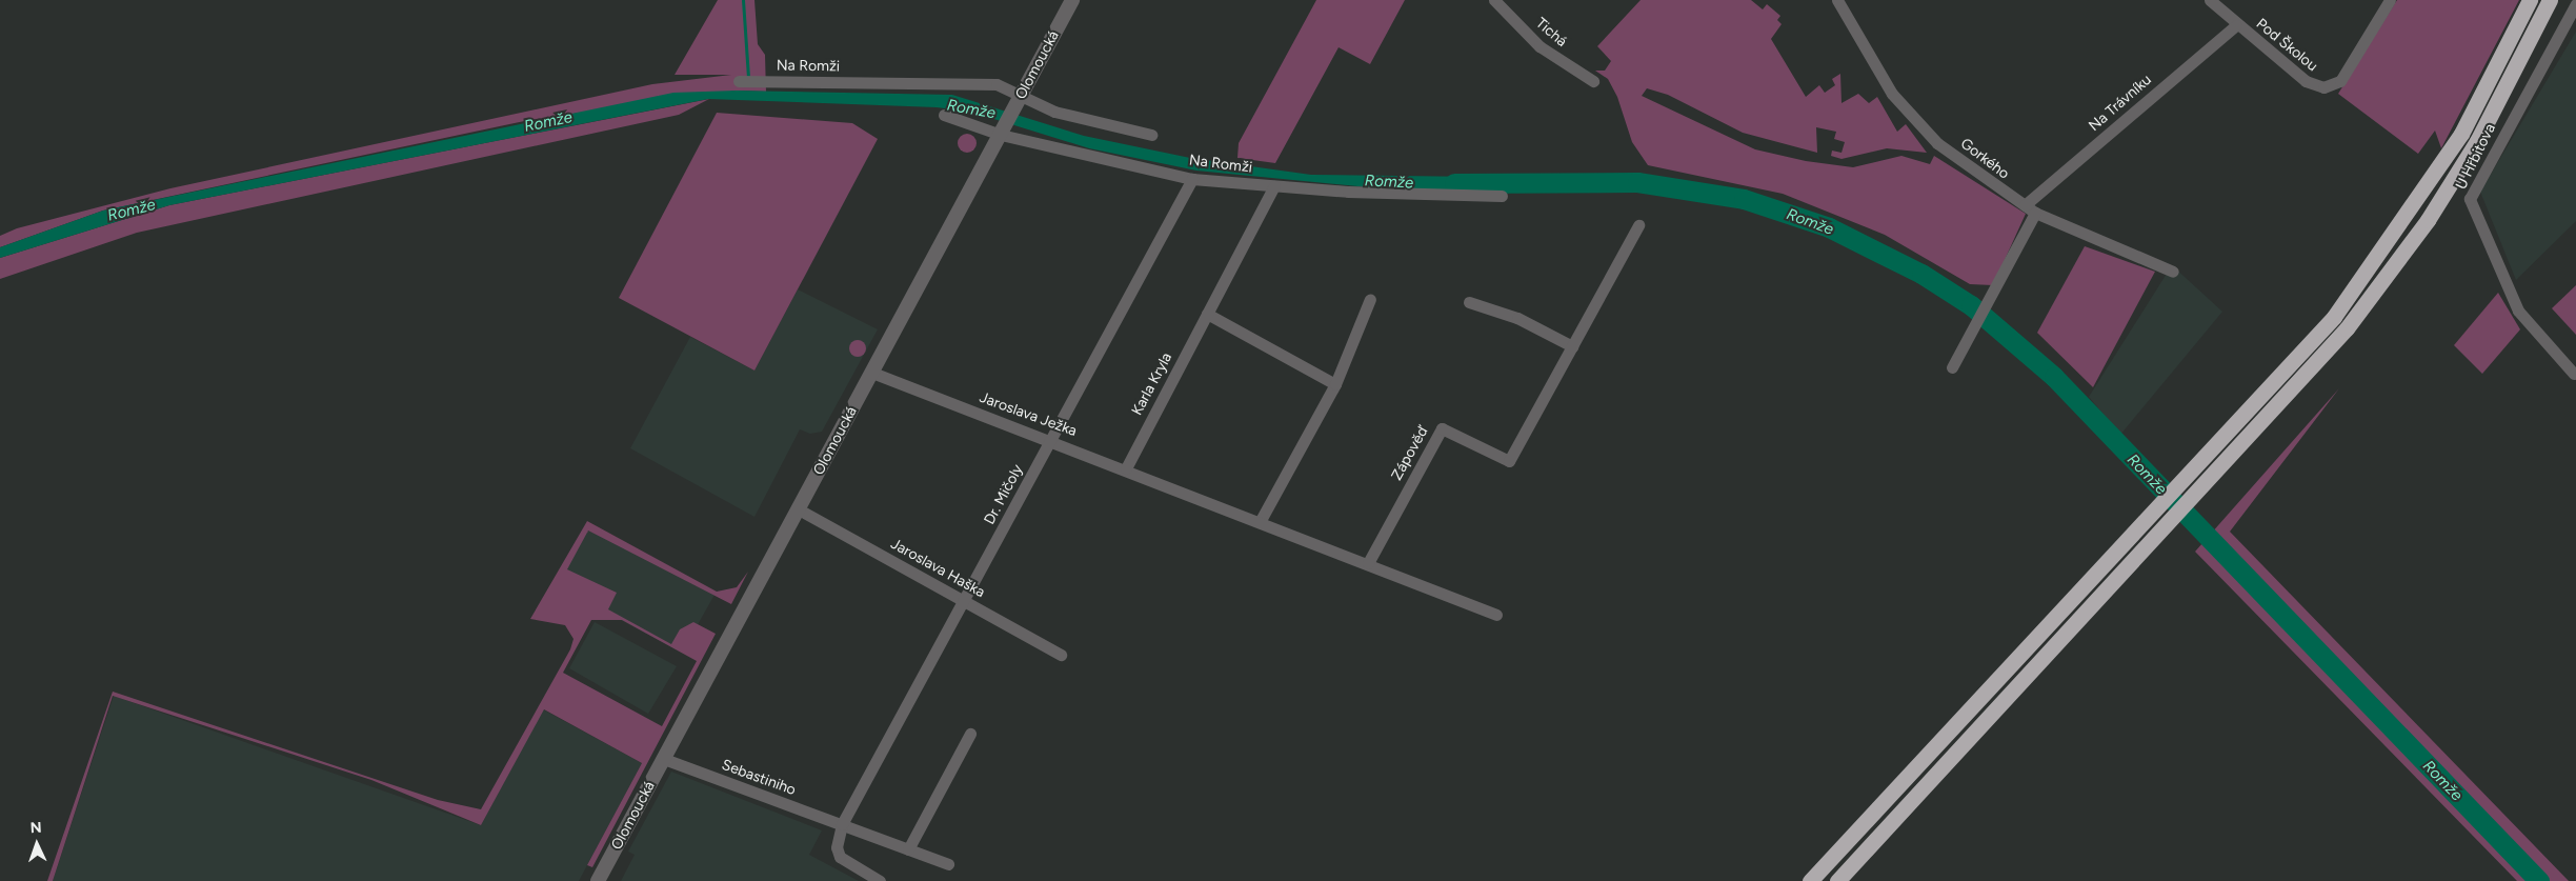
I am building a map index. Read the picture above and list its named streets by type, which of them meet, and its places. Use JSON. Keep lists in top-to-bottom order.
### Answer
{
  "streets": {
    "street": [
      "Tichá",
      "Pod Školou",
      "Olomoucká",
      "Na Romži",
      "Na Trávníku",
      "U Hřbitova",
      "Gorkého",
      "Karla Kryla",
      "Jaroslava Ježka",
      "Zápověď",
      "Dr. Mičoly",
      "Jaroslava Haška",
      "Sebastiniho"
    ]
  },
  "crossings": [
    ["Pod Školou", "Na Trávníku"],
    ["Olomoucká", "Na Romži"],
    ["Olomoucká", "Jaroslava Ježka"],
    ["Olomoucká", "Jaroslava Haška"],
    ["Olomoucká", "Sebastiniho"],
    ["Na Romži", "Karla Kryla"],
    ["Na Romži", "Dr. Mičoly"],
    ["Na Trávníku", "Gorkého"],
    ["Karla Kryla", "Jaroslava Ježka"],
    ["Jaroslava Ježka", "Zápověď"],
    ["Jaroslava Ježka", "Dr. Mičoly"],
    ["Dr. Mičoly", "Jaroslava Haška"],
    ["Dr. Mičoly", "Sebastiniho"]
  ],
  "water": ["Romže"],
  "north": "top"
}
